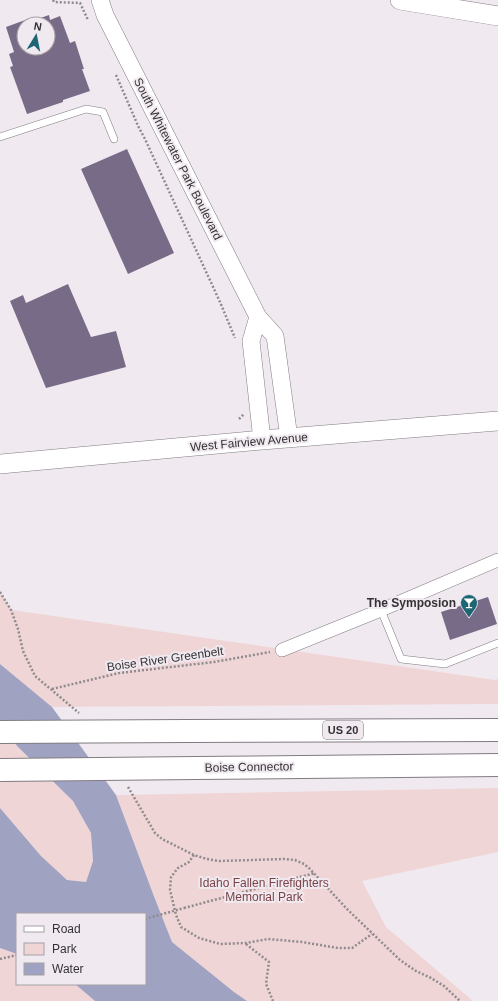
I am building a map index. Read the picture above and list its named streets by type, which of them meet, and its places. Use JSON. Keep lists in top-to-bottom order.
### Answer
{
  "streets": {
    "highway": ["US 20", "Boise Connector"],
    "main road": ["West Fairview Avenue"],
    "street": ["South Whitewater Park Boulevard"],
    "path": ["Boise River Greenbelt"]
  },
  "crossings": [
    ["South Whitewater Park Boulevard", "West Fairview Avenue"]
  ],
  "parks": ["Idaho Fallen Firefighters Memorial Park"],
  "places": {
    "bar": ["The Symposion"]
  },
  "legend": ["Road", "Park", "Water"],
  "north": "top"
}
